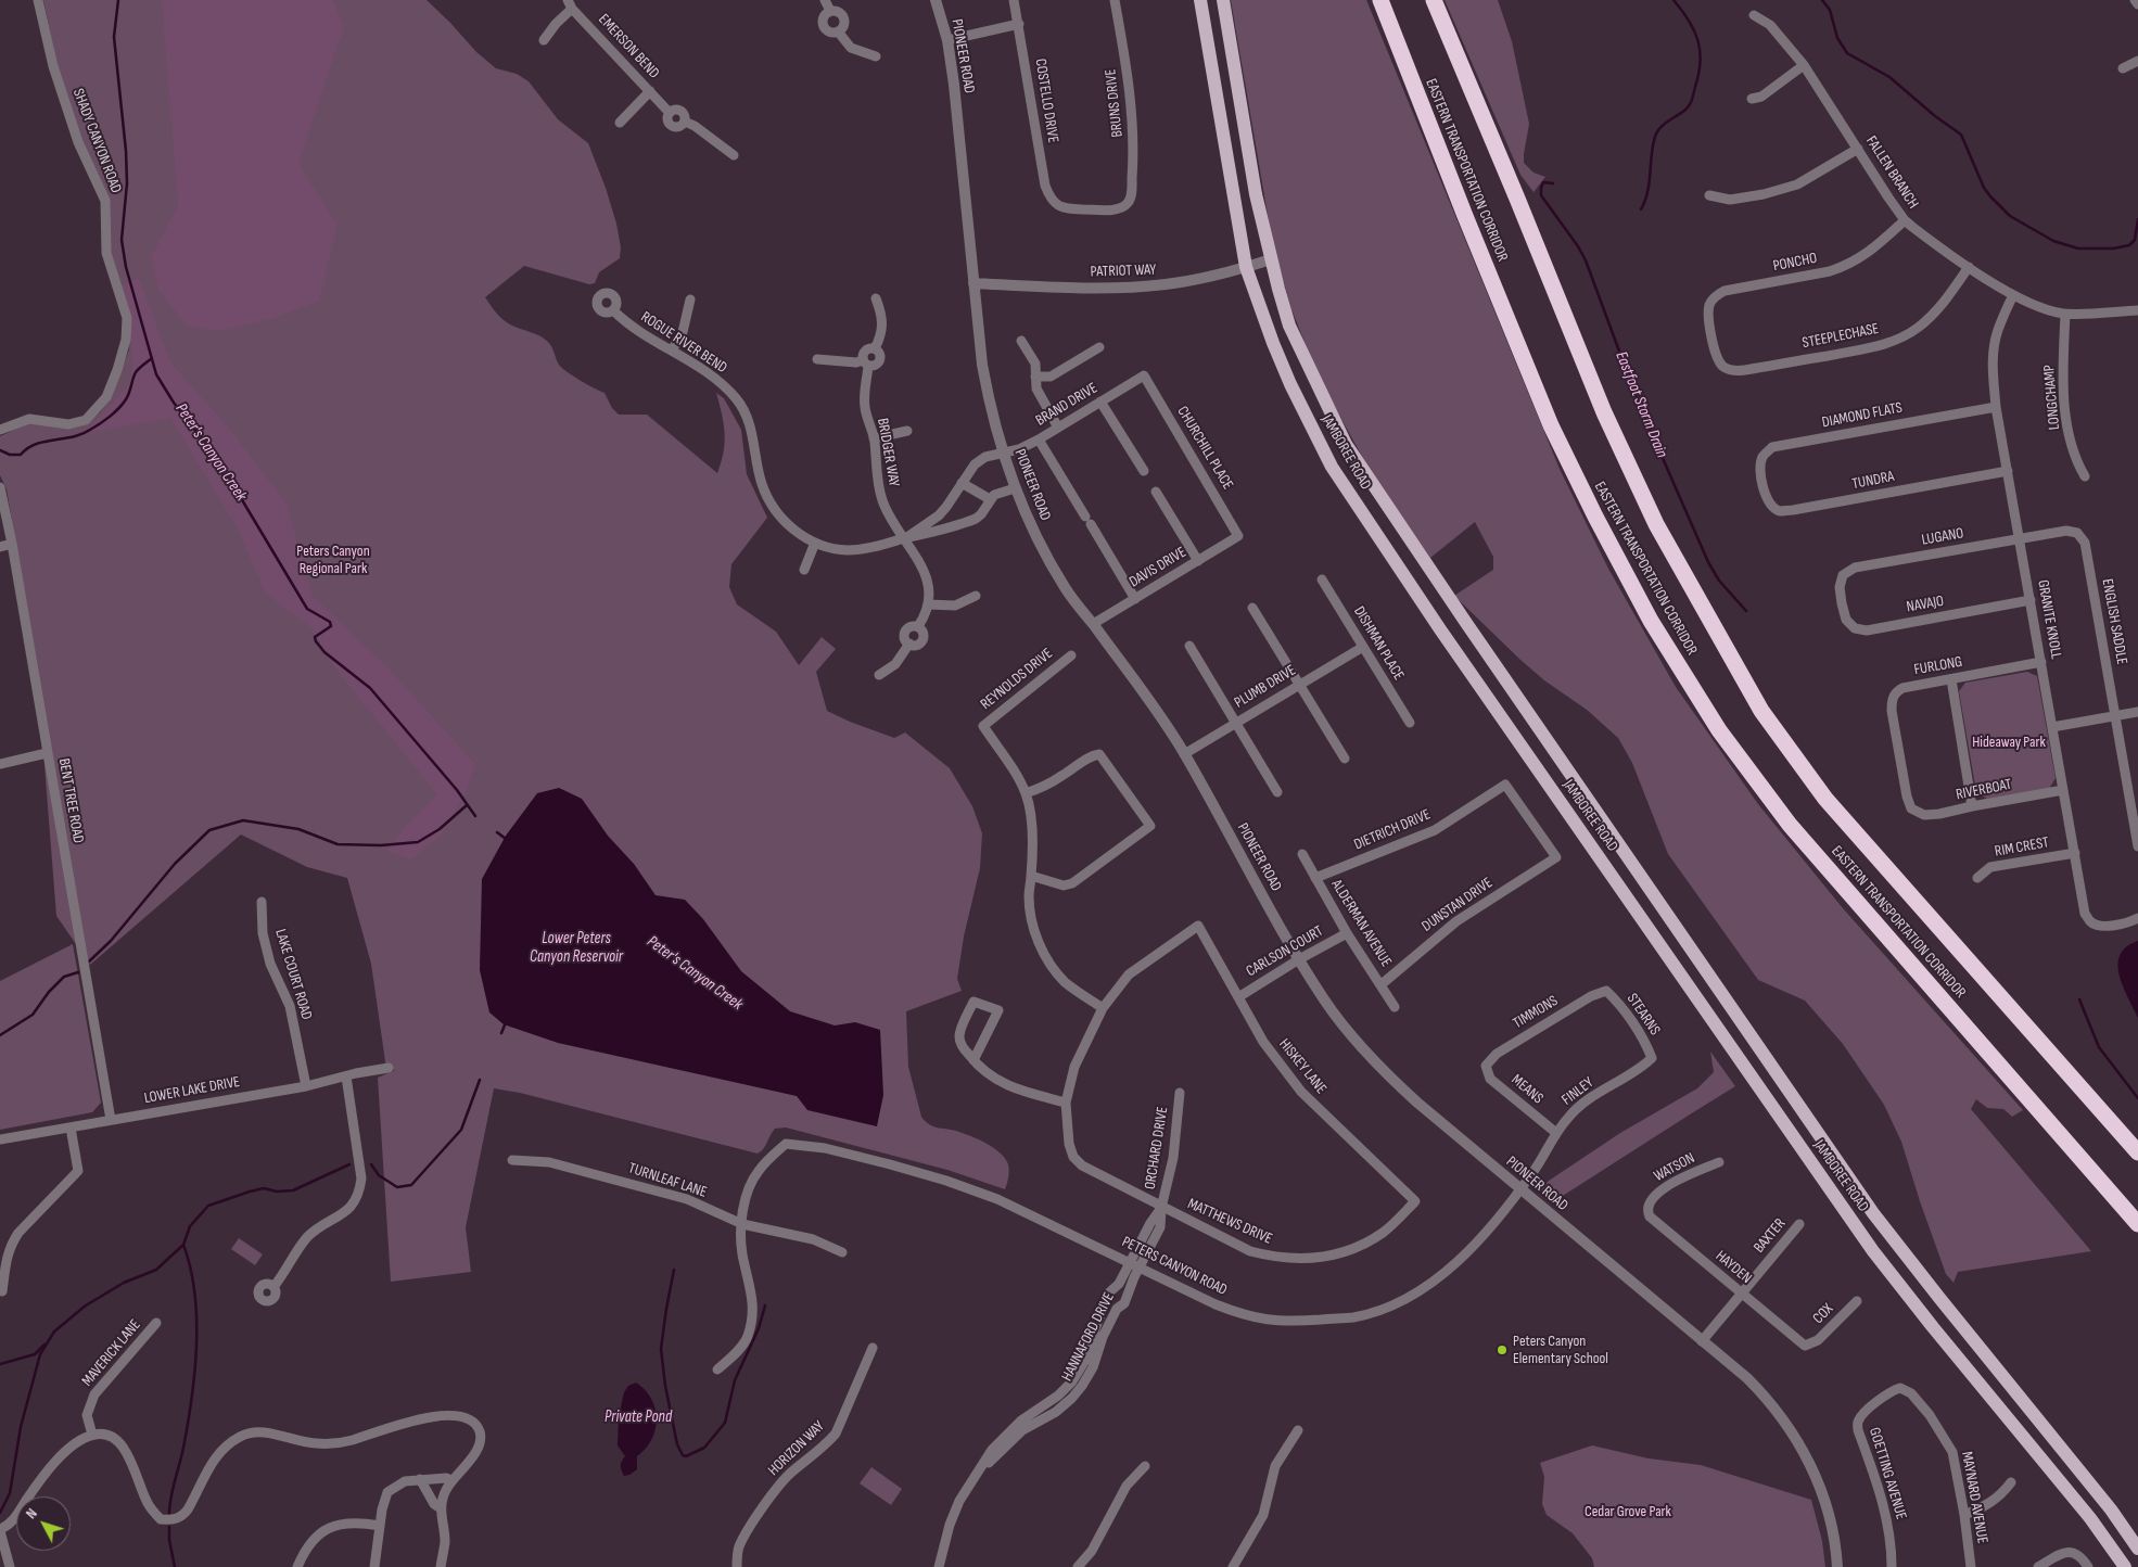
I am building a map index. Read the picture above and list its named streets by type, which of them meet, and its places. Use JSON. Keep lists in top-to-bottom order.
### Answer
{
  "streets": {
    "highway": ["EASTERN TRANSPORTATION CORRIDOR"],
    "main road": ["JAMBOREE ROAD"],
    "street": [
      "EMERSON BEND",
      "PIONEER ROAD",
      "COSTELLO DRIVE",
      "BRUNS DRIVE",
      "SHADY CANYON ROAD",
      "FALLEN BRANCH",
      "PONCHO",
      "PATRIOT WAY",
      "STEEPLECHASE",
      "ROGUE RIVER BEND",
      "LONGCHAMP",
      "BRAND DRIVE",
      "DIAMOND FLATS",
      "CHURCHILL PLACE",
      "BRIDGER WAY",
      "TUNDRA",
      "LUGANO",
      "DAVIS DRIVE",
      "NAVAJO",
      "GRANITE KNOLL",
      "ENGLISH SADDLE",
      "DISHMAN PLACE",
      "FURLONG",
      "REYNOLDS DRIVE",
      "PLUMB DRIVE",
      "RIVERBOAT",
      "BENT TREE ROAD",
      "DIETRICH DRIVE",
      "RIM CREST",
      "DUNSTAN DRIVE",
      "ALDERMAN AVENUE",
      "CARLSON COURT",
      "LAKE COURT ROAD",
      "TIMMONS",
      "STEARNS",
      "HISKEY LANE",
      "MEANS",
      "LOWER LAKE DRIVE",
      "FINLEY",
      "ORCHARD DRIVE",
      "WATSON",
      "TURNLEAF LANE",
      "MATTHEWS DRIVE",
      "BAXTER",
      "PETERS CANYON ROAD",
      "HAYDEN",
      "COX",
      "HANNAFORD DRIVE",
      "MAVERICK LANE",
      "HORIZON WAY",
      "GOETTING AVENUE",
      "MAYNARD AVENUE"
    ]
  },
  "crossings": [
    ["PIONEER ROAD", "PATRIOT WAY"],
    ["PIONEER ROAD", "ROGUE RIVER BEND"],
    ["PIONEER ROAD", "BRAND DRIVE"],
    ["PIONEER ROAD", "DAVIS DRIVE"],
    ["PIONEER ROAD", "PLUMB DRIVE"],
    ["PIONEER ROAD", "CARLSON COURT"],
    ["PIONEER ROAD", "FINLEY"],
    ["PIONEER ROAD", "BAXTER"],
    ["PIONEER ROAD", "PETERS CANYON ROAD"],
    ["COSTELLO DRIVE", "BRUNS DRIVE"],
    ["FALLEN BRANCH", "PONCHO"],
    ["FALLEN BRANCH", "STEEPLECHASE"],
    ["FALLEN BRANCH", "LONGCHAMP"],
    ["FALLEN BRANCH", "GRANITE KNOLL"],
    ["PONCHO", "STEEPLECHASE"],
    ["PATRIOT WAY", "JAMBOREE ROAD"],
    ["ROGUE RIVER BEND", "BRAND DRIVE"],
    ["ROGUE RIVER BEND", "BRIDGER WAY"],
    ["BRAND DRIVE", "CHURCHILL PLACE"],
    ["DIAMOND FLATS", "TUNDRA"],
    ["DIAMOND FLATS", "GRANITE KNOLL"],
    ["CHURCHILL PLACE", "DAVIS DRIVE"],
    ["TUNDRA", "GRANITE KNOLL"],
    ["LUGANO", "NAVAJO"],
    ["LUGANO", "GRANITE KNOLL"],
    ["LUGANO", "ENGLISH SADDLE"],
    ["NAVAJO", "GRANITE KNOLL"],
    ["GRANITE KNOLL", "FURLONG"],
    ["GRANITE KNOLL", "RIVERBOAT"],
    ["GRANITE KNOLL", "RIM CREST"],
    ["DISHMAN PLACE", "PLUMB DRIVE"],
    ["FURLONG", "RIVERBOAT"],
    ["BENT TREE ROAD", "LOWER LAKE DRIVE"],
    ["DIETRICH DRIVE", "DUNSTAN DRIVE"],
    ["DIETRICH DRIVE", "ALDERMAN AVENUE"],
    ["DUNSTAN DRIVE", "ALDERMAN AVENUE"],
    ["ALDERMAN AVENUE", "CARLSON COURT"],
    ["CARLSON COURT", "HISKEY LANE"],
    ["LAKE COURT ROAD", "LOWER LAKE DRIVE"],
    ["TIMMONS", "STEARNS"],
    ["TIMMONS", "MEANS"],
    ["STEARNS", "FINLEY"],
    ["HISKEY LANE", "MATTHEWS DRIVE"],
    ["MEANS", "FINLEY"],
    ["FINLEY", "PETERS CANYON ROAD"],
    ["ORCHARD DRIVE", "MATTHEWS DRIVE"],
    ["ORCHARD DRIVE", "PETERS CANYON ROAD"],
    ["ORCHARD DRIVE", "HANNAFORD DRIVE"],
    ["WATSON", "HAYDEN"],
    ["TURNLEAF LANE", "PETERS CANYON ROAD"],
    ["BAXTER", "HAYDEN"],
    ["PETERS CANYON ROAD", "HANNAFORD DRIVE"],
    ["HAYDEN", "COX"],
    ["GOETTING AVENUE", "MAYNARD AVENUE"]
  ],
  "water": [
    "Eastfoot Storm Drain",
    "Peter's Canyon Creek",
    "Lower Peters Canyon Reservoir",
    "Private Pond"
  ],
  "parks": ["Peters Canyon Regional Park", "Hideaway Park", "Cedar Grove Park"],
  "places": ["Peters Canyon Elementary School"],
  "north": "top left"
}
